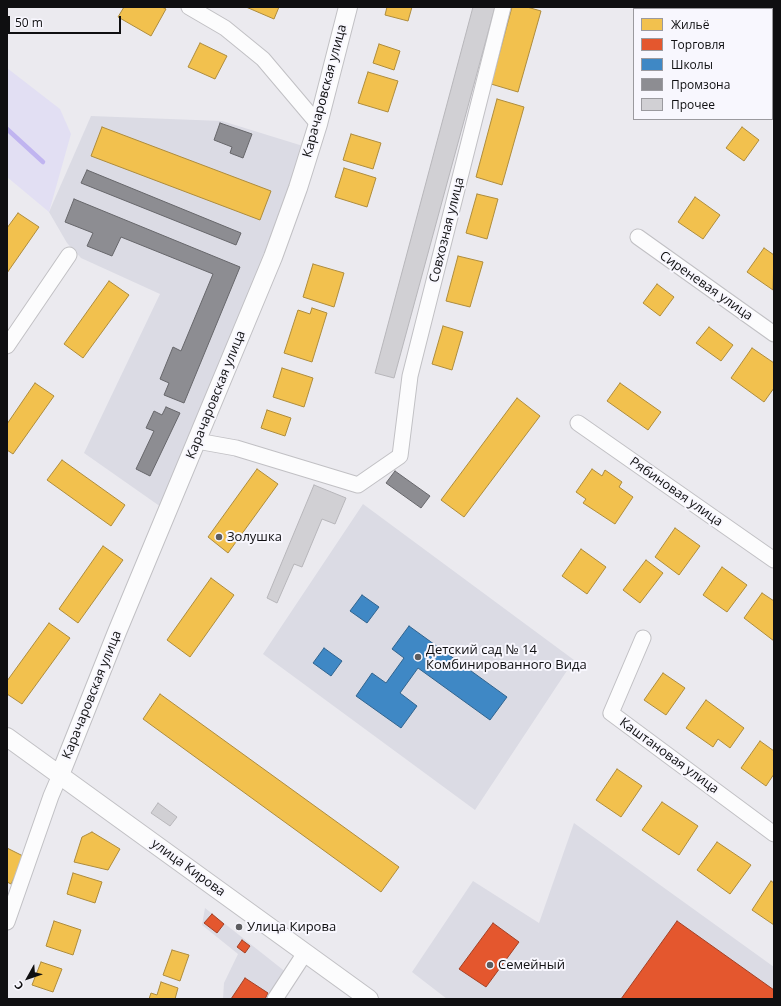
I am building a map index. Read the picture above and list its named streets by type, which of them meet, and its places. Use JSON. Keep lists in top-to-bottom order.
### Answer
{
  "streets": {
    "street": [
      "Карачаровская улица",
      "Совхозная улица",
      "Сиреневая улица",
      "Рябиновая улица",
      "Каштановая улица",
      "улица Кирова"
    ]
  },
  "crossings": [
    ["Карачаровская улица", "Совхозная улица"],
    ["Карачаровская улица", "улица Кирова"]
  ],
  "places": [
    "Золушка",
    "Детский сад № 14 Комбинированного Вида",
    "Улица Кирова",
    "Семейный"
  ],
  "legend": [
    "Жильё",
    "Торговля",
    "Школы",
    "Промзона",
    "Прочее"
  ],
  "scale_bar": "50 m",
  "north": "bottom left"
}
